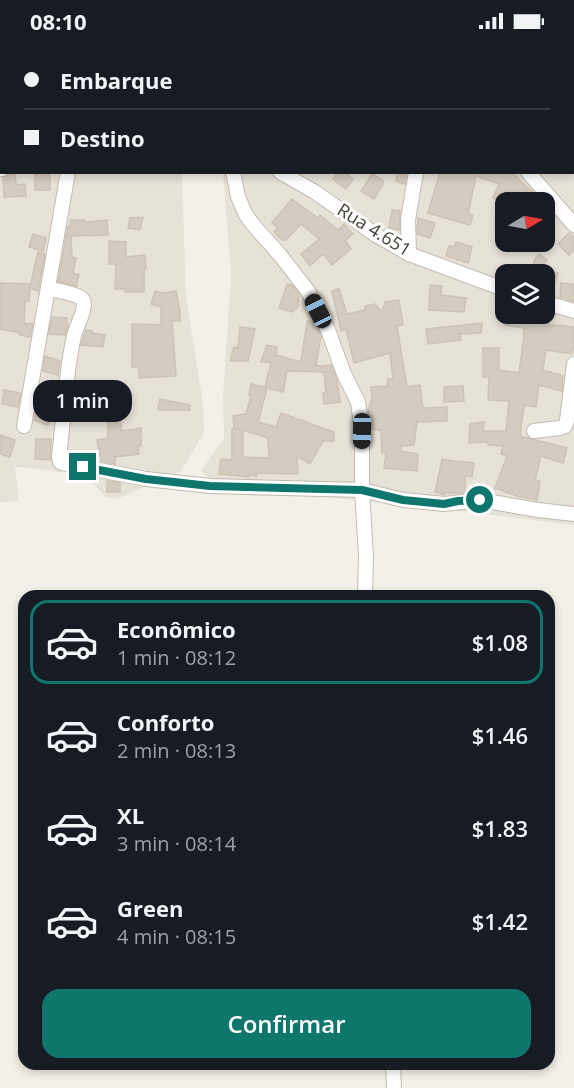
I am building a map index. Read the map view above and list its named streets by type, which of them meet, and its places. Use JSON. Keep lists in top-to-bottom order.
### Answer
{
  "streets": {
    "street": ["Rua 4.651"]
  },
  "north": "right",
  "page": {
    "status": "08:10",
    "banner": ["Embarque", "Destino"],
    "bubble": "1 min",
    "list": [
      {
        "name": "Econômico",
        "note": "1 min · 08:12",
        "value": "$1.08"
      },
      {
        "name": "Conforto",
        "note": "2 min · 08:13",
        "value": "$1.46"
      },
      {
        "name": "XL",
        "note": "3 min · 08:14",
        "value": "$1.83"
      },
      {
        "name": "Green",
        "note": "4 min · 08:15",
        "value": "$1.42"
      }
    ],
    "buttons": "Confirmar"
  }
}
